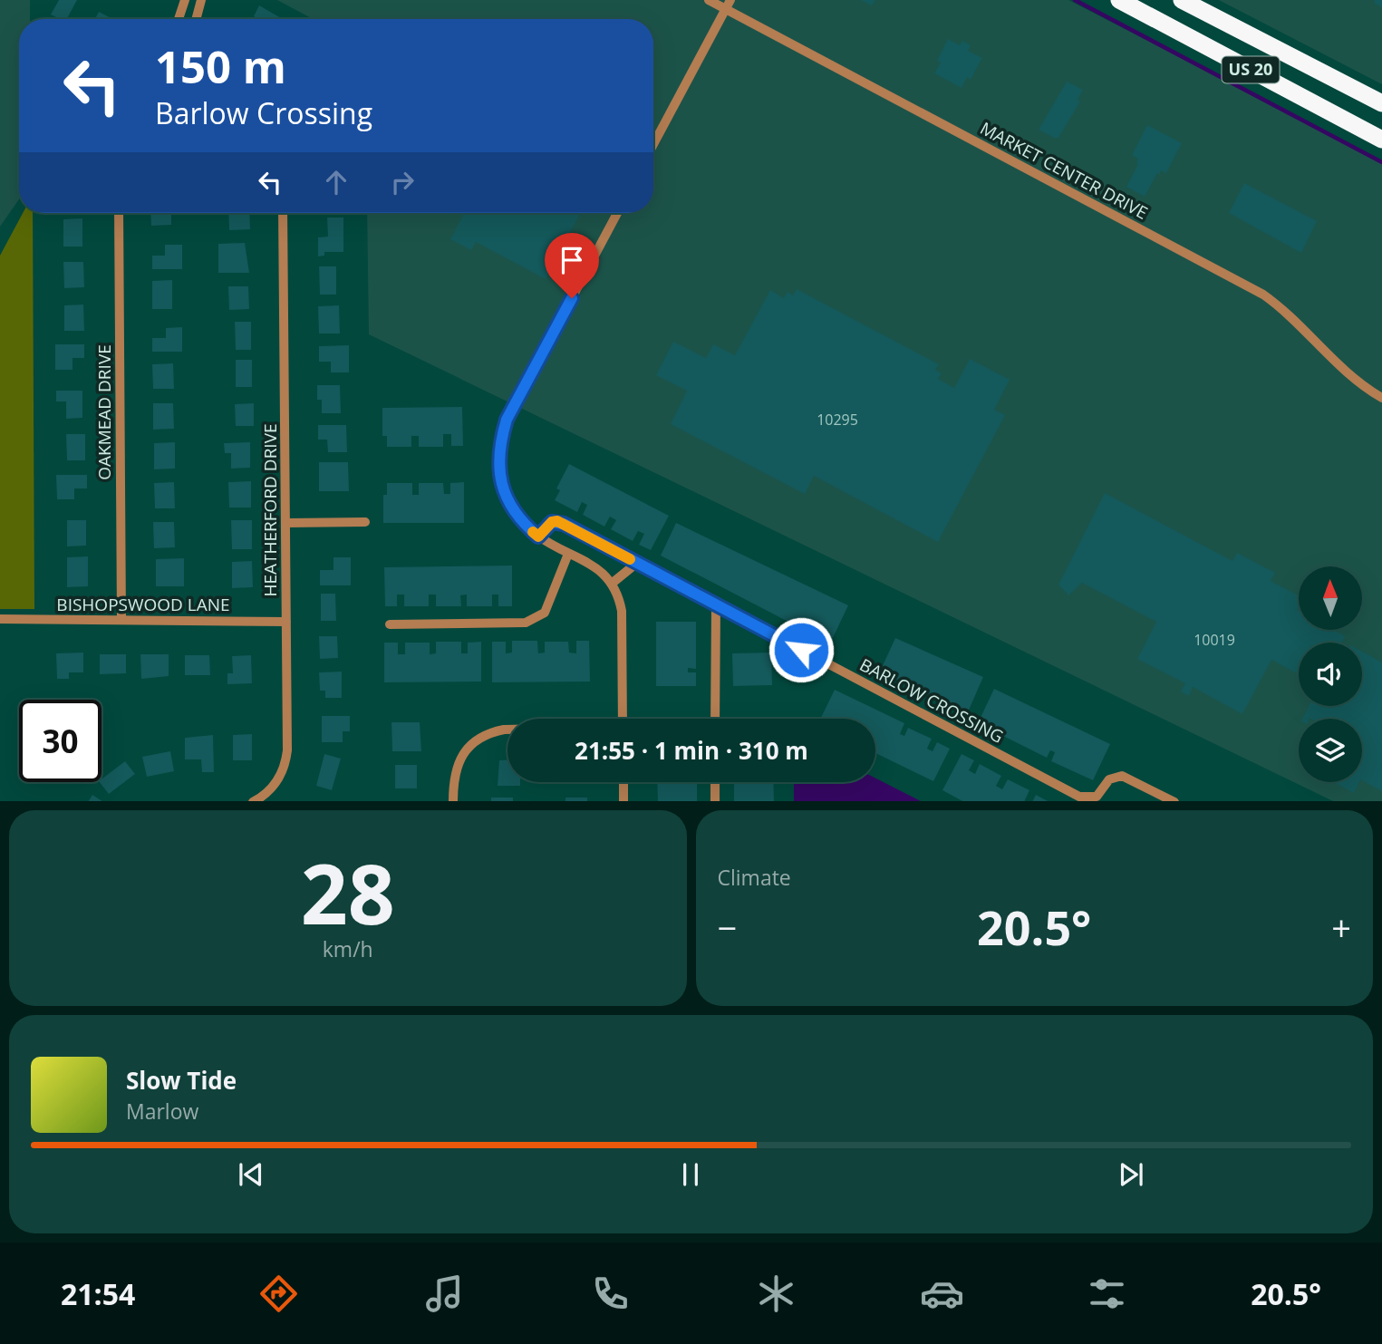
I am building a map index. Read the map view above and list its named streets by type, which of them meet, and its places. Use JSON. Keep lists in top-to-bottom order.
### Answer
{
  "streets": {
    "highway": ["US 20"],
    "street": [
      "MARKET CENTER DRIVE",
      "OAKMEAD DRIVE",
      "HEATHERFORD DRIVE",
      "BISHOPSWOOD LANE",
      "BARLOW CROSSING"
    ]
  },
  "crossings": [
    ["OAKMEAD DRIVE", "BISHOPSWOOD LANE"],
    ["HEATHERFORD DRIVE", "BISHOPSWOOD LANE"]
  ],
  "house_numbers": ["10295", "10019"],
  "north": "top",
  "page": {
    "turn": ["150 m", "Barlow Crossing"],
    "limit": "30",
    "trip": "21:55 · 1 min · 310 m",
    "tile": [
      ["28", "km/h"],
      "Climate"
    ],
    "heat": ["−", "20.5°", "+"],
    "song": ["Slow Tide", "Marlow"],
    "tabs": ["21:54", "20.5°"]
  }
}
